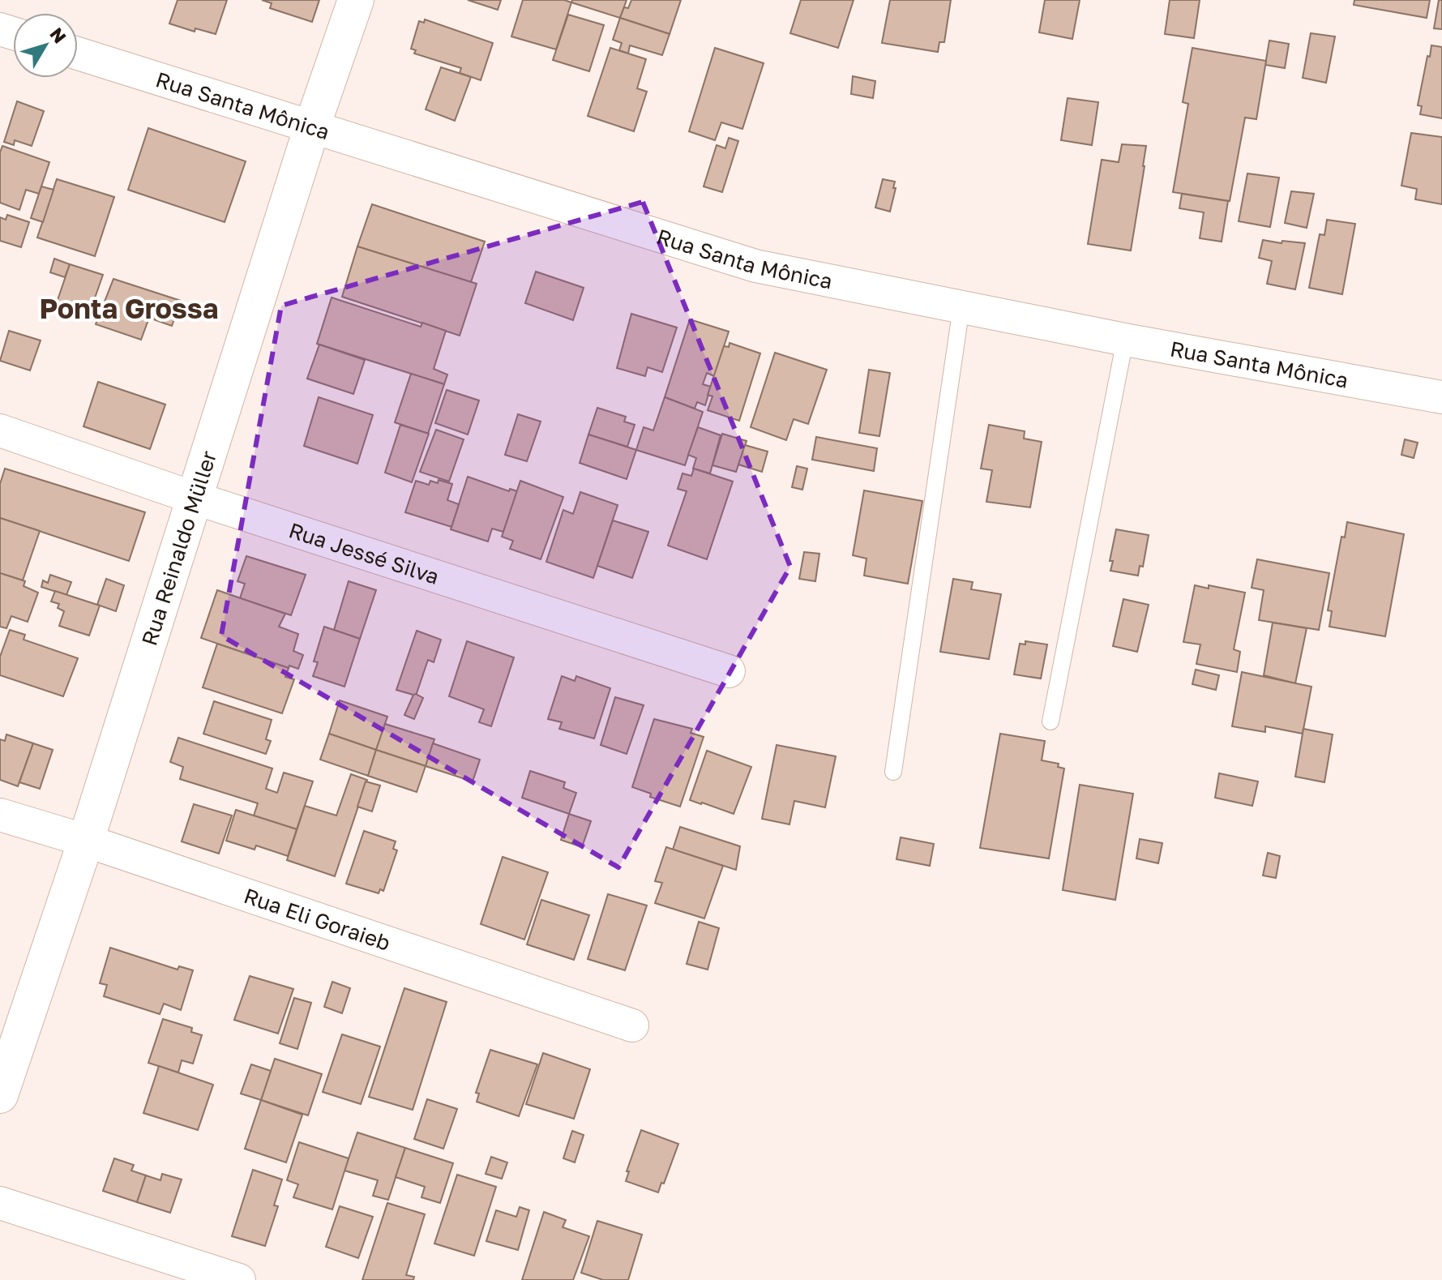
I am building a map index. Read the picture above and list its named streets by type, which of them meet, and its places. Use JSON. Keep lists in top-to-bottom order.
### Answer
{
  "streets": {
    "street": [
      "Rua Santa Mônica",
      "Rua Reinaldo Müller",
      "Rua Jessé Silva",
      "Rua Eli Goraieb"
    ]
  },
  "crossings": [
    ["Rua Santa Mônica", "Rua Reinaldo Müller"],
    ["Rua Reinaldo Müller", "Rua Jessé Silva"],
    ["Rua Reinaldo Müller", "Rua Eli Goraieb"]
  ],
  "districts": ["Ponta Grossa"],
  "north": "top right"
}
